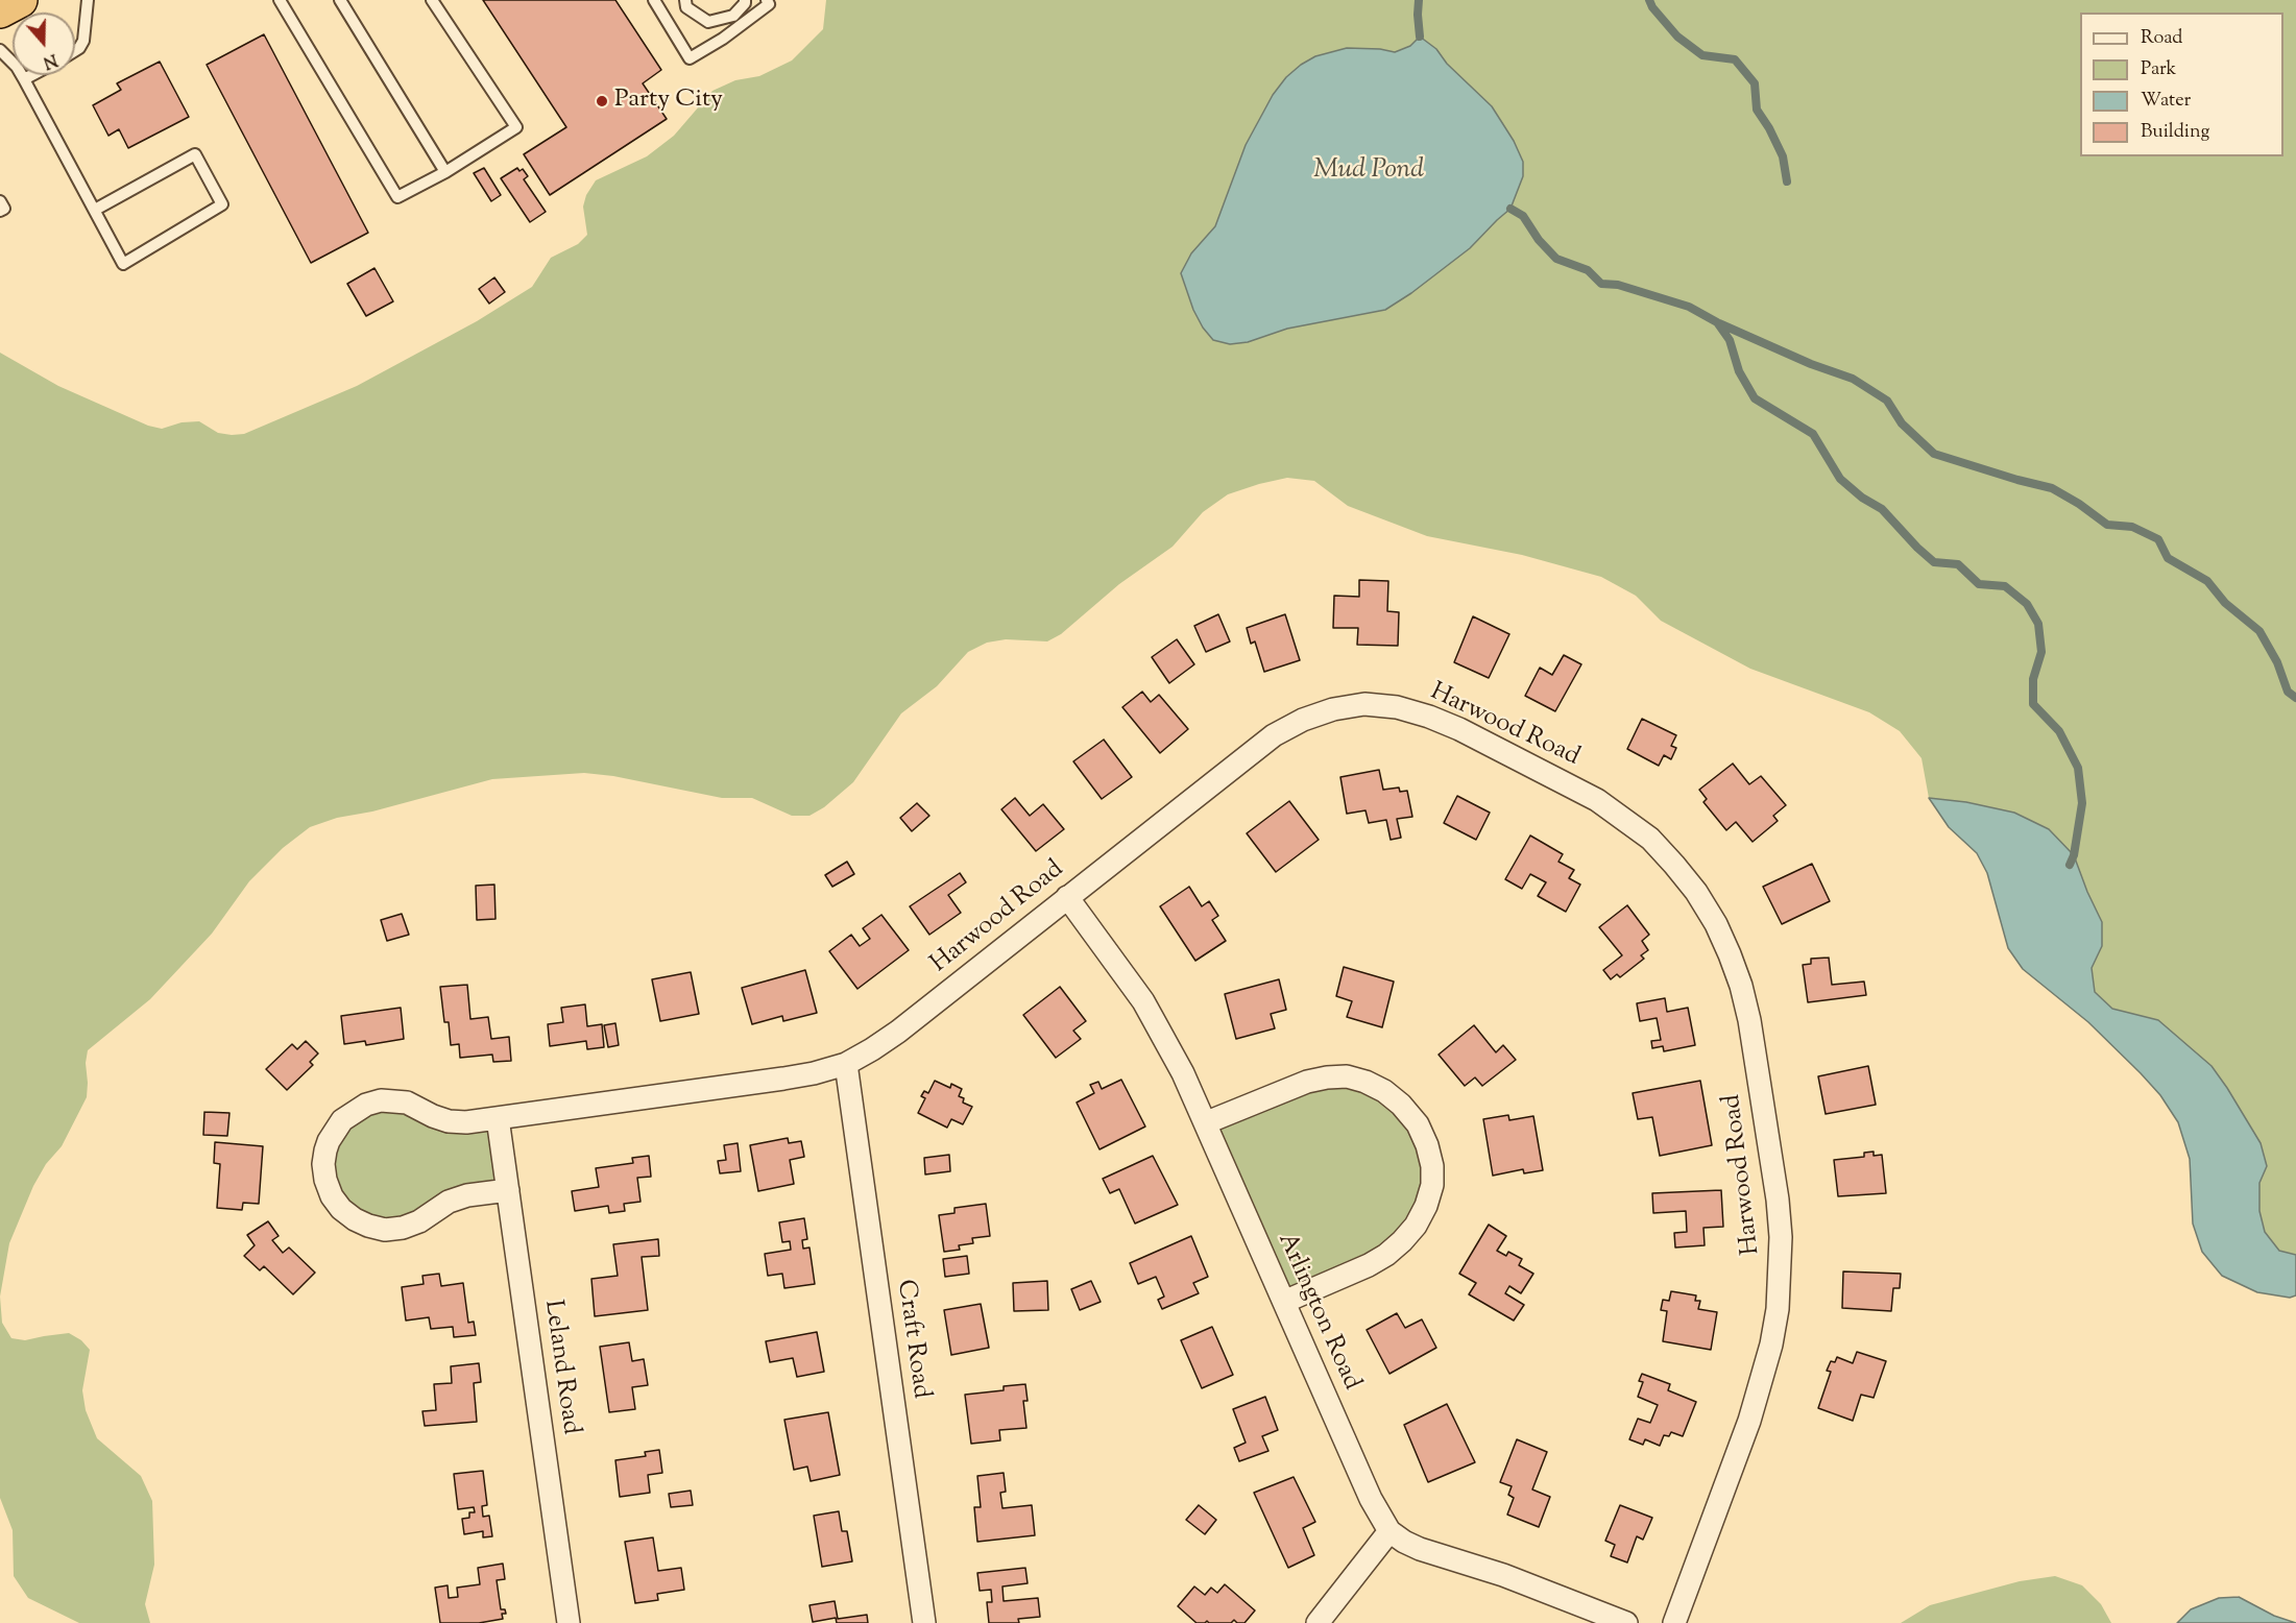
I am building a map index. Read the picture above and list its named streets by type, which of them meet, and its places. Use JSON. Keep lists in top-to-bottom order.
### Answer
{
  "streets": {
    "street": [
      "Harwood Road",
      "Arlington Road",
      "Craft Road",
      "Leland Road"
    ]
  },
  "crossings": [
    ["Harwood Road", "Arlington Road"],
    ["Harwood Road", "Craft Road"],
    ["Harwood Road", "Leland Road"]
  ],
  "water": ["Mud Pond"],
  "places": ["Party City"],
  "legend": [
    "Road",
    "Park",
    "Water",
    "Building"
  ],
  "north": "bottom"
}
